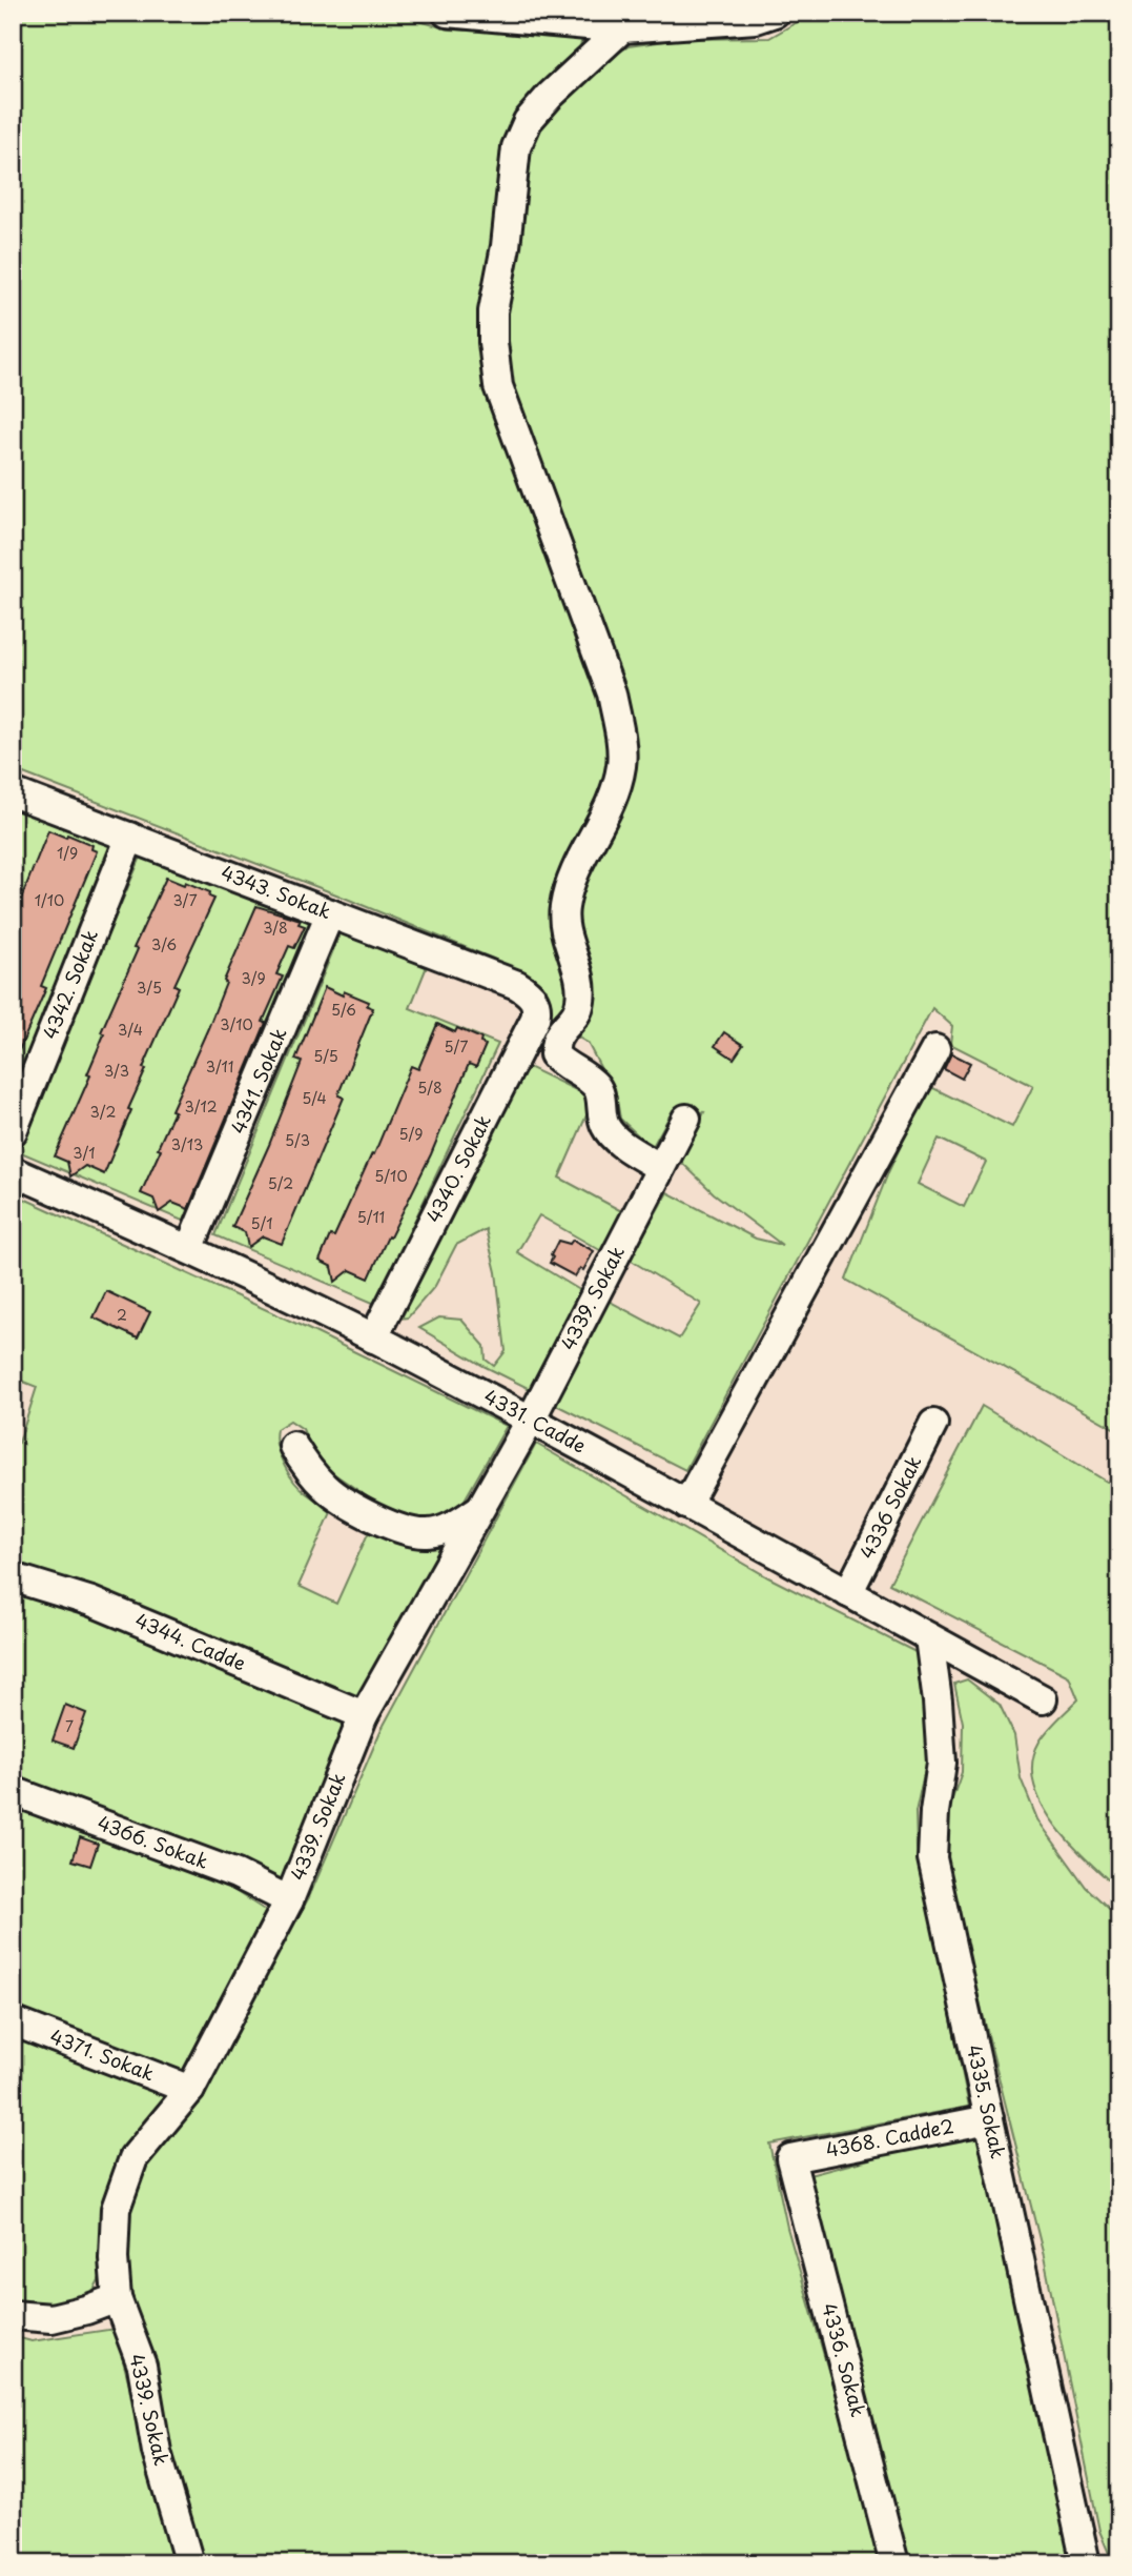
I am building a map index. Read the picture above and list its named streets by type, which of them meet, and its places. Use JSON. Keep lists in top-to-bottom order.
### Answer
{
  "streets": {
    "street": [
      "4343. Sokak",
      "4342. Sokak",
      "4341. Sokak",
      "4340. Sokak",
      "4339. Sokak",
      "4331. Cadde",
      "4336 Sokak",
      "4344. Cadde",
      "4366. Sokak",
      "4371. Sokak",
      "4335. Sokak",
      "4368. Cadde2",
      "4336. Sokak"
    ]
  },
  "crossings": [
    ["4343. Sokak", "4342. Sokak"],
    ["4343. Sokak", "4341. Sokak"],
    ["4343. Sokak", "4340. Sokak"],
    ["4341. Sokak", "4331. Cadde"],
    ["4340. Sokak", "4331. Cadde"],
    ["4339. Sokak", "4331. Cadde"],
    ["4339. Sokak", "4344. Cadde"],
    ["4339. Sokak", "4366. Sokak"],
    ["4339. Sokak", "4371. Sokak"],
    ["4331. Cadde", "4336 Sokak"],
    ["4331. Cadde", "4335. Sokak"],
    ["4335. Sokak", "4368. Cadde2"],
    ["4368. Cadde2", "4336. Sokak"]
  ],
  "house_numbers": [
    "1/9",
    "1/10",
    "3/7",
    "3/8",
    "3/6",
    "3/9",
    "3/5",
    "5/6",
    "3/10",
    "3/4",
    "5/7",
    "5/5",
    "3/11",
    "3/3",
    "5/8",
    "5/4",
    "3/12",
    "3/2",
    "5/9",
    "5/3",
    "3/13",
    "3/1",
    "5/10",
    "5/2",
    "5/11",
    "5/1",
    "2",
    "7"
  ]
}
